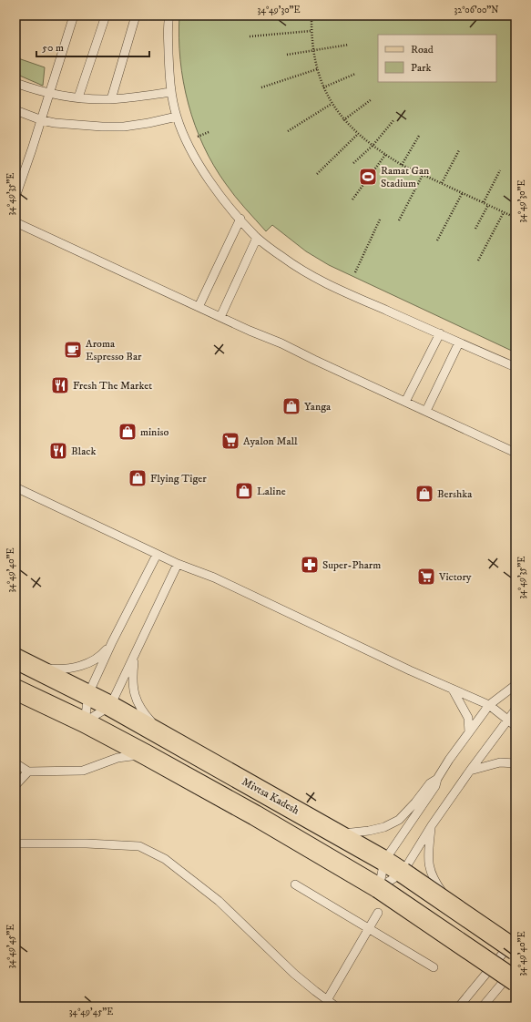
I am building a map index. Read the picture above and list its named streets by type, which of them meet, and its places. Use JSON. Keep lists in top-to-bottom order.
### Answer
{
  "streets": {
    "main road": ["Mivtsa Kadesh"]
  },
  "places": {
    "sports": ["Ramat Gan Stadium"],
    "cafe": ["Aroma Espresso Bar"],
    "restaurant": ["Fresh The Market", "Black"],
    "shop": [
      "Yanga",
      "miniso",
      "Flying Tiger",
      "Laline",
      "Bershka"
    ],
    "supermarket": ["Ayalon Mall", "Victory"],
    "pharmacy": ["Super-Pharm"]
  },
  "legend": ["Road", "Park"],
  "scale_bar": "50 m",
  "coordinates": [
    "34°49'30\"E",
    "32°06'00\"N",
    "34°49'35\"E",
    "34°49'40\"E",
    "34°49'45\"E"
  ]
}
